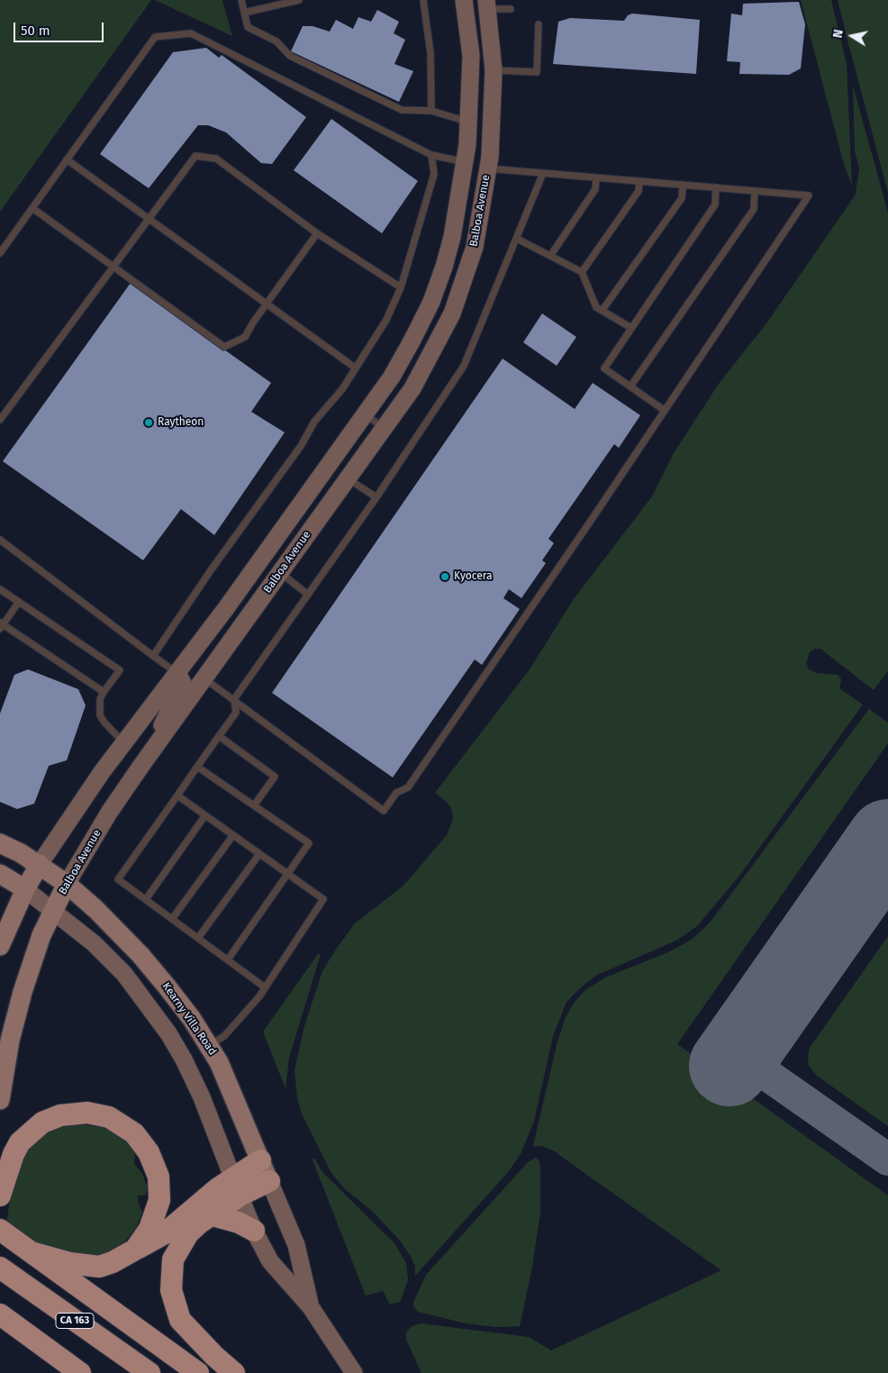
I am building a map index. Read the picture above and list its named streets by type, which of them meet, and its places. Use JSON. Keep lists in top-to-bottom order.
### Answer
{
  "streets": {
    "highway": ["CA 163"],
    "main road": ["Balboa Avenue", "Kearny Villa Road"]
  },
  "crossings": [
    ["Balboa Avenue", "Kearny Villa Road"]
  ],
  "places": ["Raytheon", "Kyocera"],
  "scale_bar": "50 m",
  "north": "left"
}
